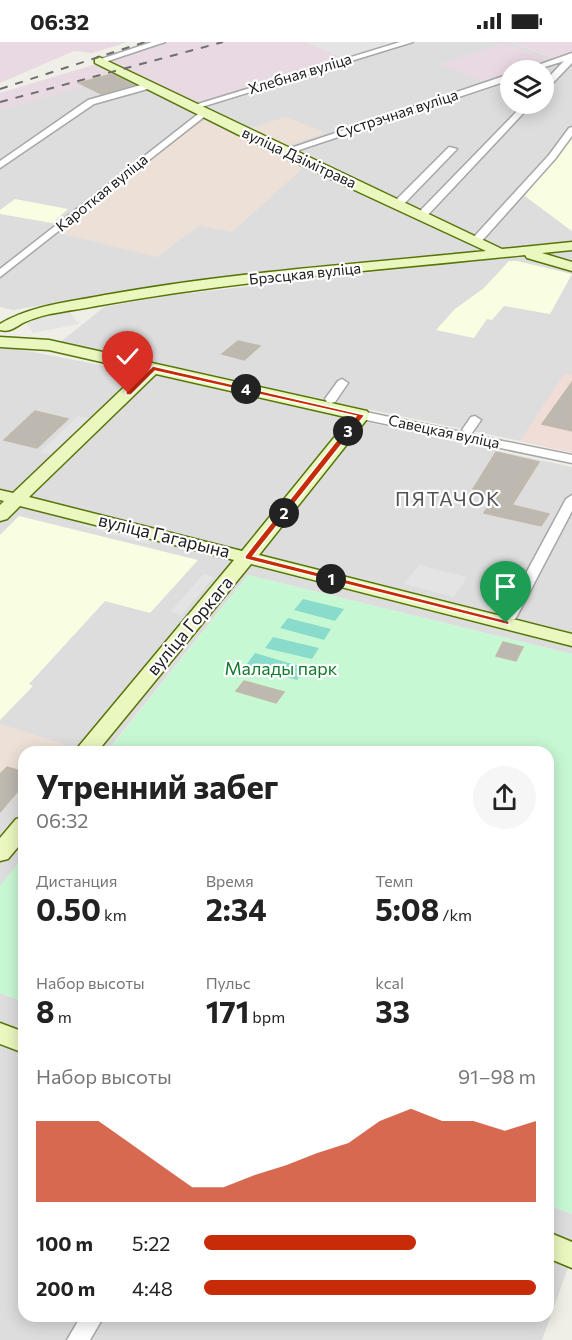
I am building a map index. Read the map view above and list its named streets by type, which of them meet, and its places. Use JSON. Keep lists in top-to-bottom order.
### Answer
{
  "streets": {
    "street": [
      "Хлебная вуліца",
      "Сустрэчная вуліца",
      "вуліца Дзімітрава",
      "Кароткая вуліца",
      "Брэсцкая вуліца",
      "Савецкая вуліца",
      "вуліца Гагарына",
      "вуліца Горкага"
    ]
  },
  "crossings": [
    ["Хлебная вуліца", "вуліца Дзімітрава"],
    ["Сустрэчная вуліца", "вуліца Дзімітрава"],
    ["вуліца Дзімітрава", "Кароткая вуліца"],
    ["вуліца Дзімітрава", "Брэсцкая вуліца"],
    ["Брэсцкая вуліца", "Савецкая вуліца"],
    ["Савецкая вуліца", "вуліца Горкага"],
    ["вуліца Гагарына", "вуліца Горкага"]
  ],
  "districts": ["ПЯТАЧОК"],
  "parks": ["Малады парк"],
  "page": {
    "status": "06:32",
    "pins": [
      "4",
      "3",
      "2",
      "1"
    ],
    "heading": ["Утренний забег", "06:32"],
    "stats": [
      ["Дистанция", "0.50 km"],
      ["Время", "2:34"],
      ["Темп", "5:08 /km"],
      ["Набор высоты", "8 m"],
      ["Пульс", "171 bpm"],
      ["kcal", "33"]
    ],
    "chart": ["Набор высоты", "91–98 m"],
    "list": [
      {
        "name": "100 m",
        "note": "5:22"
      },
      {
        "name": "200 m",
        "note": "4:48"
      }
    ]
  }
}
